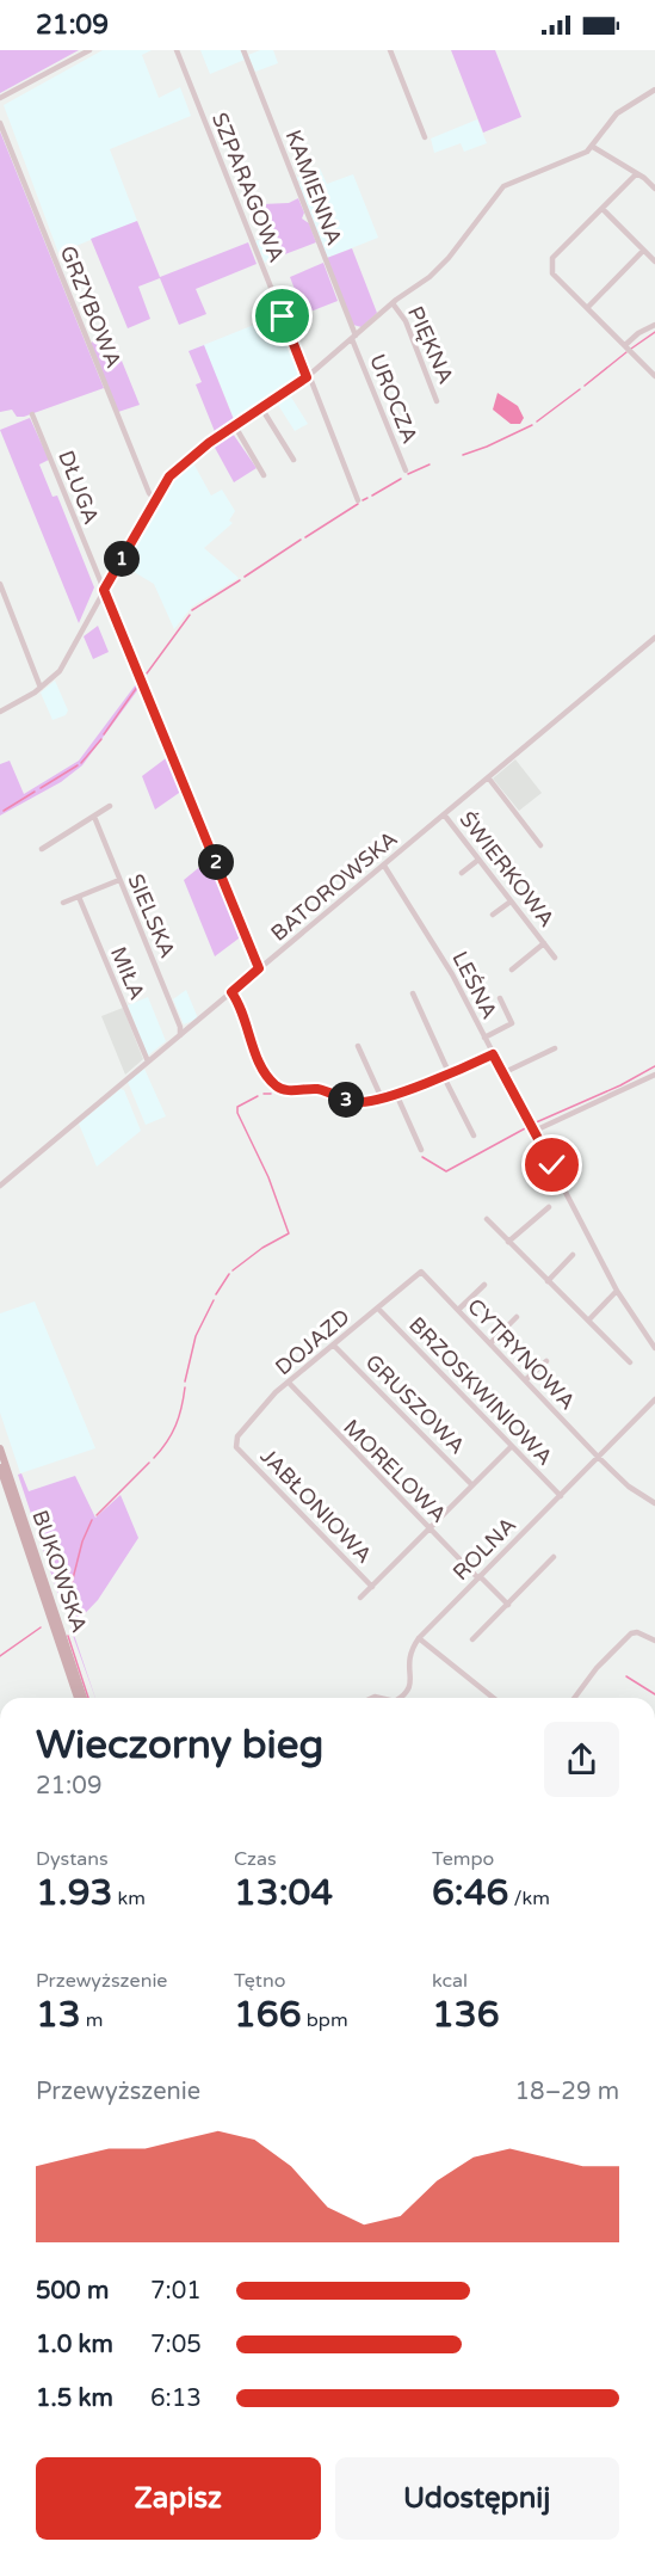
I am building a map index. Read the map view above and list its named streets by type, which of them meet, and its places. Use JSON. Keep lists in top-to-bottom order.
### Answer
{
  "streets": {
    "main road": ["BUKOWSKA"],
    "street": [
      "SZPARAGOWA",
      "KAMIENNA",
      "GRZYBOWA",
      "PIĘKNA",
      "UROCZA",
      "DŁUGA",
      "ŚWIERKOWA",
      "BATOROWSKA",
      "SIELSKA",
      "MIŁA",
      "LEŚNA",
      "DOJAZD",
      "CYTRYNOWA",
      "BRZOSKWINIOWA",
      "GRUSZOWA",
      "MORELOWA",
      "JABŁONIOWA",
      "ROLNA"
    ]
  },
  "crossings": [
    ["KAMIENNA", "UROCZA"],
    ["DŁUGA", "BATOROWSKA"],
    ["ŚWIERKOWA", "BATOROWSKA"],
    ["BATOROWSKA", "SIELSKA"],
    ["BATOROWSKA", "MIŁA"],
    ["BATOROWSKA", "LEŚNA"],
    ["DOJAZD", "CYTRYNOWA"],
    ["DOJAZD", "BRZOSKWINIOWA"],
    ["DOJAZD", "GRUSZOWA"],
    ["DOJAZD", "MORELOWA"],
    ["DOJAZD", "JABŁONIOWA"],
    ["CYTRYNOWA", "ROLNA"],
    ["BRZOSKWINIOWA", "ROLNA"],
    ["MORELOWA", "ROLNA"]
  ],
  "page": {
    "status": "21:09",
    "pins": ["1", "2", "3"],
    "heading": ["Wieczorny bieg", "21:09"],
    "stats": [
      ["Dystans", "1.93 km"],
      ["Czas", "13:04"],
      ["Tempo", "6:46 /km"],
      ["Przewyższenie", "13 m"],
      ["Tętno", "166 bpm"],
      ["kcal", "136"]
    ],
    "chart": ["Przewyższenie", "18–29 m"],
    "list": [
      {
        "name": "500 m",
        "note": "7:01"
      },
      {
        "name": "1.0 km",
        "note": "7:05"
      },
      {
        "name": "1.5 km",
        "note": "6:13"
      }
    ],
    "buttons": ["Zapisz", "Udostępnij"]
  }
}
